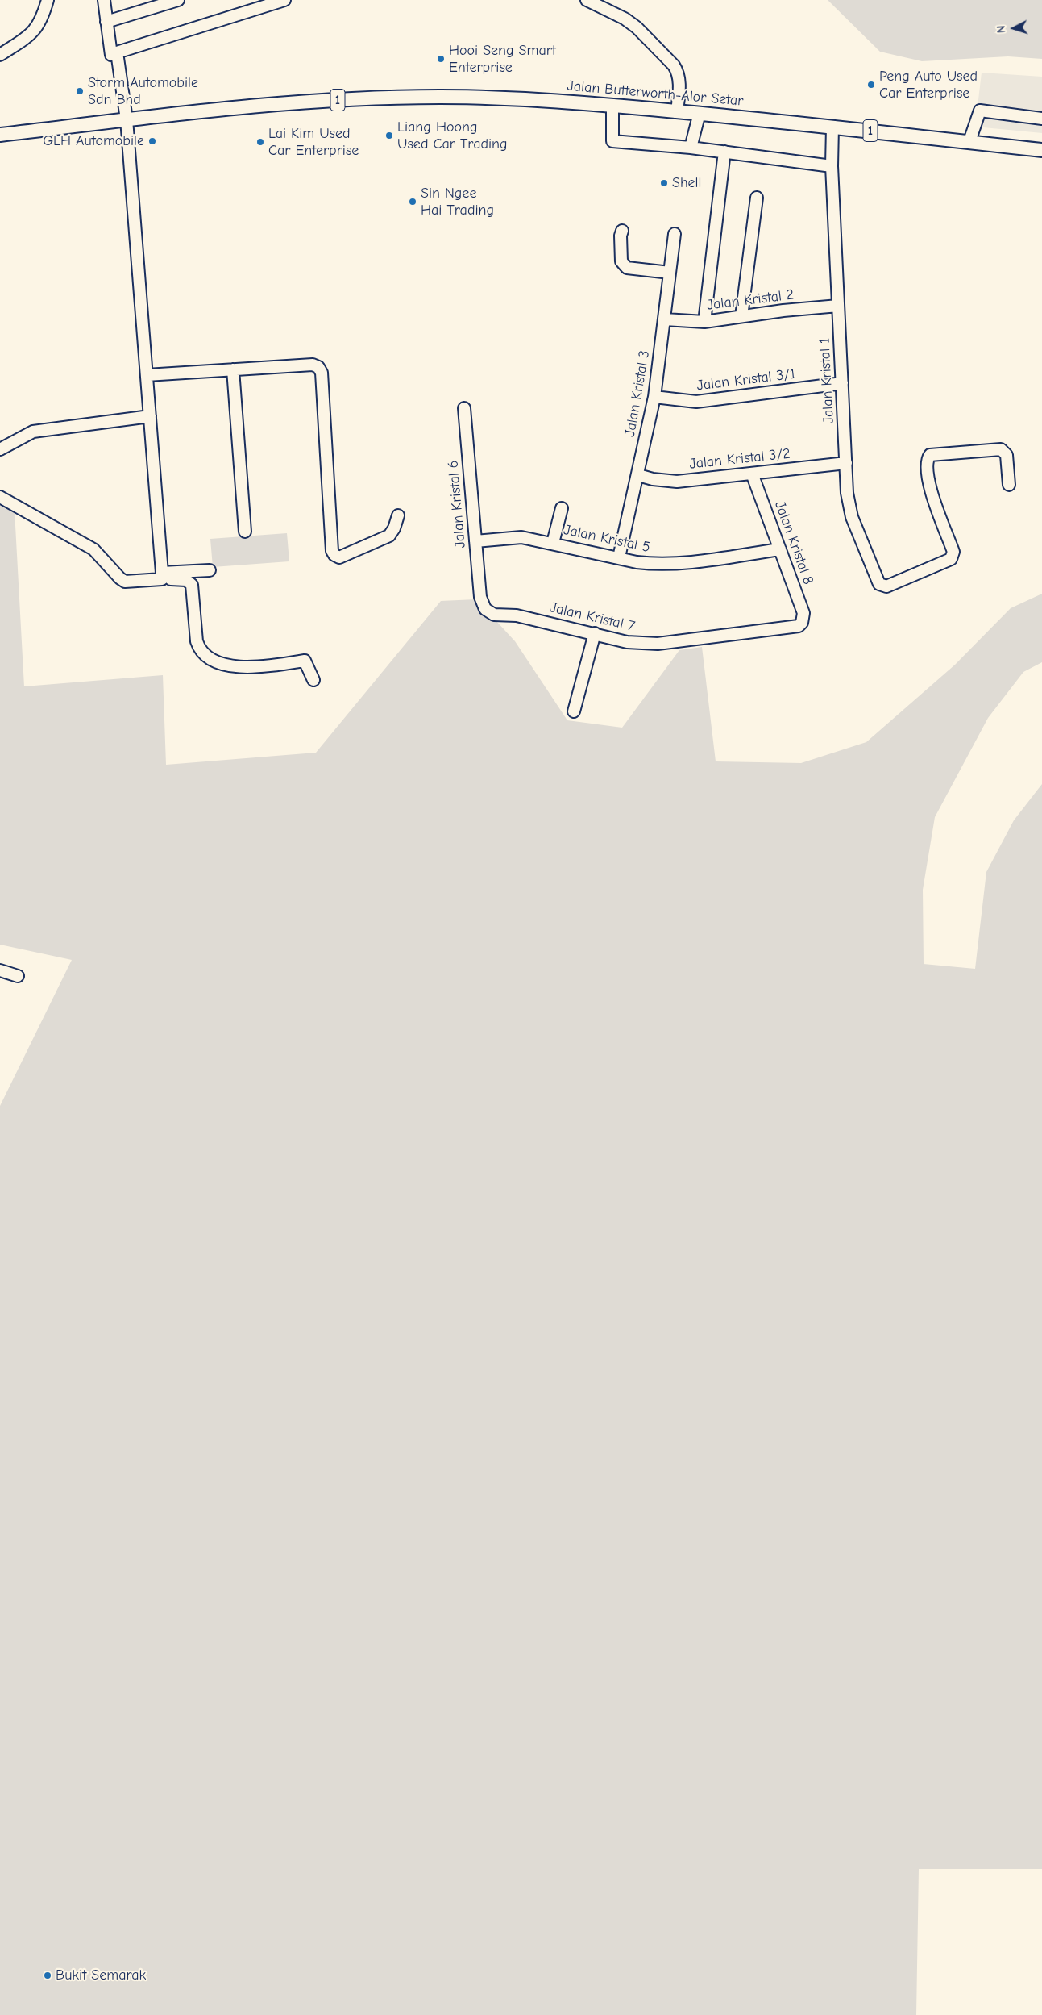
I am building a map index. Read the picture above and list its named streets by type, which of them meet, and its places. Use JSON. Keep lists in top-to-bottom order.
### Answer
{
  "streets": {
    "main road": ["Jalan Butterworth-Alor Setar", "1"],
    "street": [
      "Jalan Kristal 2",
      "Jalan Kristal 3/1",
      "Jalan Kristal 1",
      "Jalan Kristal 3",
      "Jalan Kristal 3/2",
      "Jalan Kristal 6",
      "Jalan Kristal 5",
      "Jalan Kristal 8",
      "Jalan Kristal 7"
    ]
  },
  "crossings": [
    ["Jalan Butterworth-Alor Setar", "Jalan Kristal 1"],
    ["Jalan Kristal 2", "Jalan Kristal 1"],
    ["Jalan Kristal 2", "Jalan Kristal 3"],
    ["Jalan Kristal 3/1", "Jalan Kristal 1"],
    ["Jalan Kristal 3/1", "Jalan Kristal 3"],
    ["Jalan Kristal 1", "Jalan Kristal 3/2"],
    ["Jalan Kristal 3", "Jalan Kristal 3/2"],
    ["Jalan Kristal 3", "Jalan Kristal 5"],
    ["Jalan Kristal 3/2", "Jalan Kristal 8"],
    ["Jalan Kristal 6", "Jalan Kristal 5"],
    ["Jalan Kristal 6", "Jalan Kristal 7"],
    ["Jalan Kristal 5", "Jalan Kristal 8"],
    ["Jalan Kristal 8", "Jalan Kristal 7"]
  ],
  "places": [
    "Hooi Seng Smart Enterprise",
    "Peng Auto Used Car Enterprise",
    "Storm Automobile Sdn Bhd",
    "Liang Hoong Used Car Trading",
    "GLH Automobile",
    "Lai Kim Used Car Enterprise",
    "Shell",
    "Sin Ngee Hai Trading",
    "Bukit Semarak"
  ],
  "north": "left"
}
